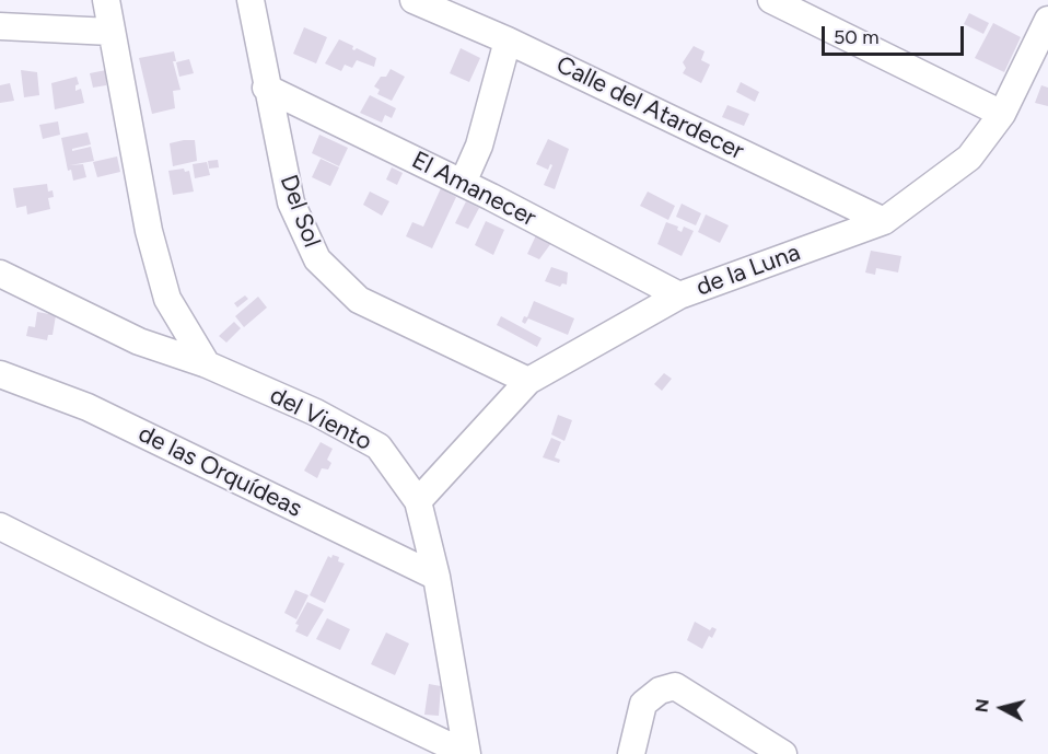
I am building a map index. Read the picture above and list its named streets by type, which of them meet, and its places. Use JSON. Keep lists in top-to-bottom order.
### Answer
{
  "streets": {
    "street": [
      "Calle del Atardecer",
      "El Amanecer",
      "Del Sol",
      "de la Luna",
      "del Viento",
      "de las Orquídeas"
    ]
  },
  "crossings": [
    ["Calle del Atardecer", "de la Luna"],
    ["El Amanecer", "Del Sol"],
    ["El Amanecer", "de la Luna"],
    ["Del Sol", "de la Luna"],
    ["de la Luna", "del Viento"],
    ["del Viento", "de las Orquídeas"]
  ],
  "scale_bar": "50 m",
  "north": "left"
}
